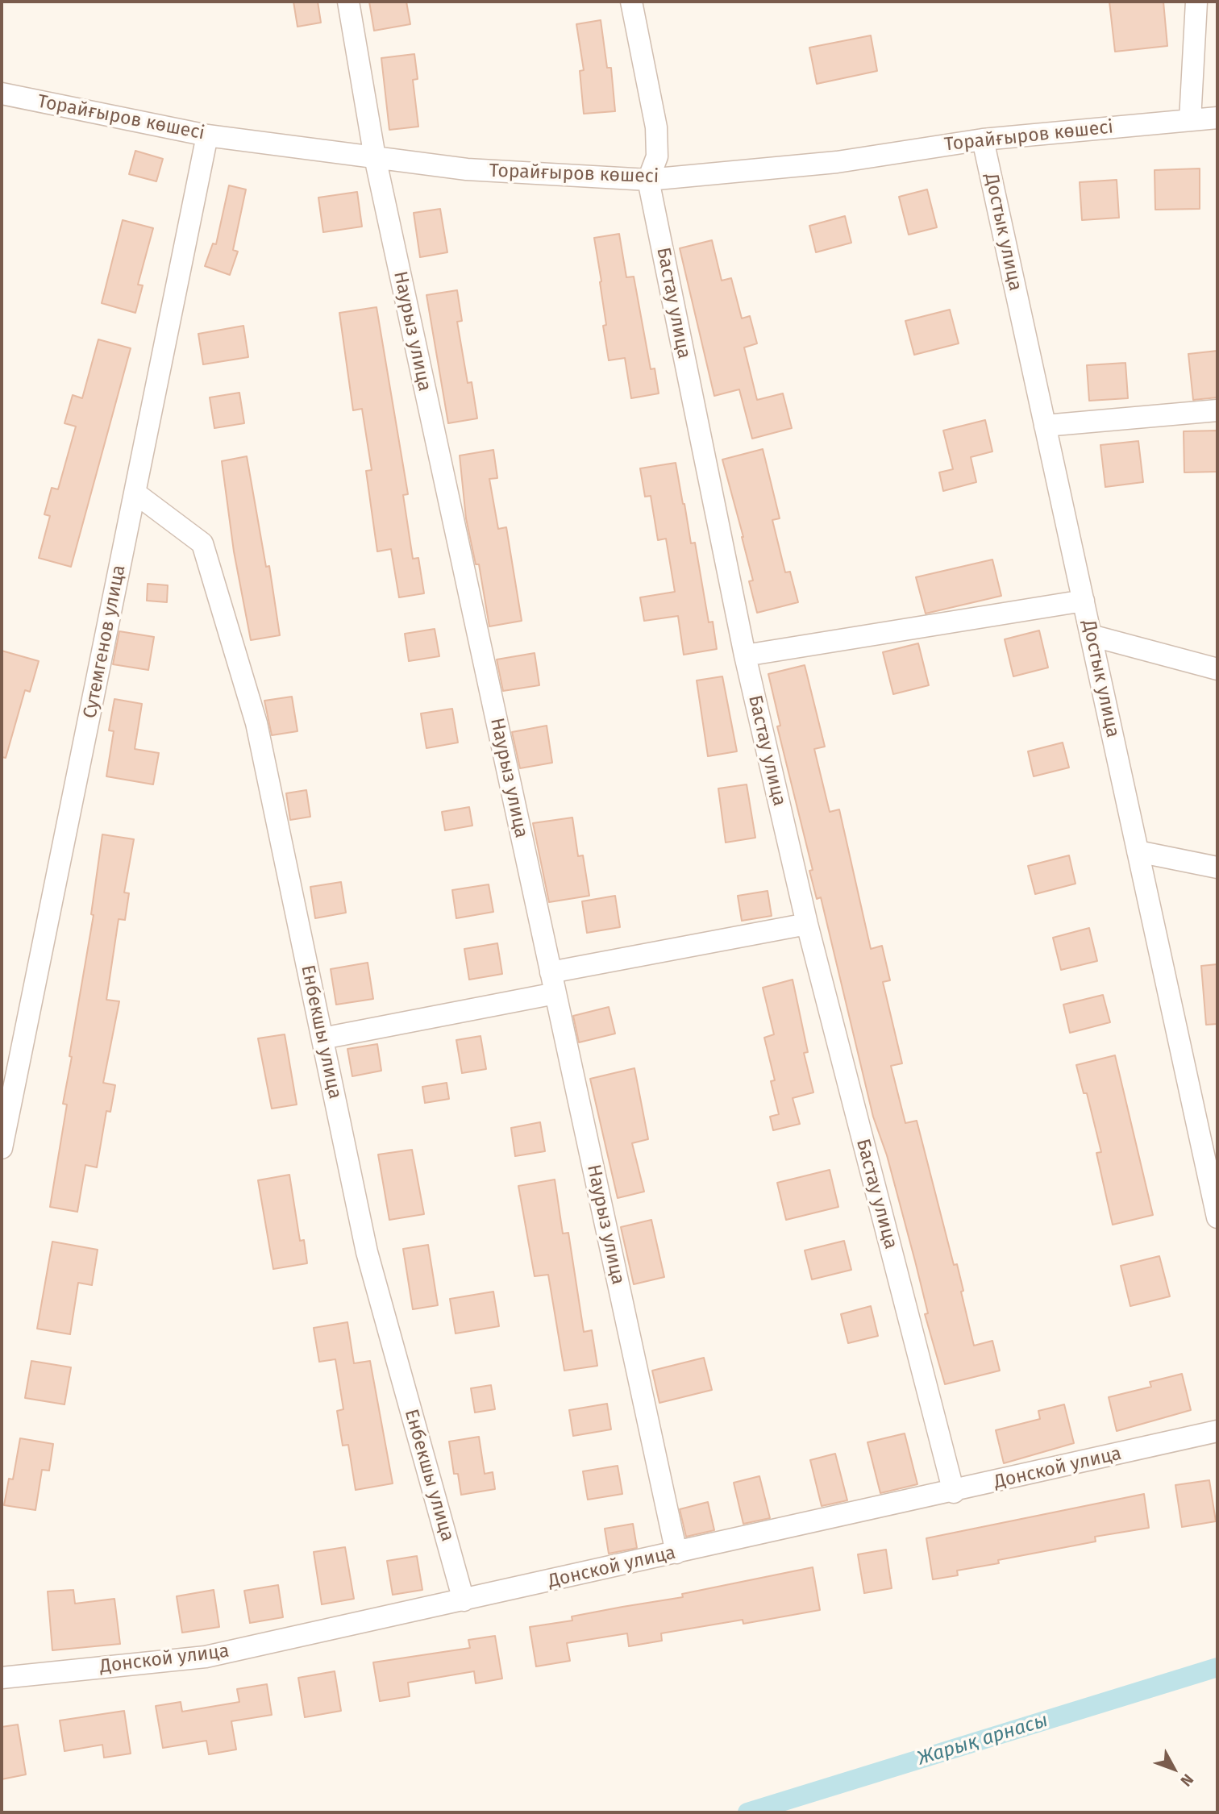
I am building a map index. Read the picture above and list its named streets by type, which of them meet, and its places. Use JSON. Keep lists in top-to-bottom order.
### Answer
{
  "streets": {
    "street": [
      "Торайғыров көшесі",
      "Достык улица",
      "Бастау улица",
      "Наурыз улица",
      "Сутемгенов улица",
      "Енбекшы улица",
      "Донской улица"
    ]
  },
  "crossings": [
    ["Торайғыров көшесі", "Достык улица"],
    ["Торайғыров көшесі", "Бастау улица"],
    ["Торайғыров көшесі", "Наурыз улица"],
    ["Торайғыров көшесі", "Сутемгенов улица"],
    ["Бастау улица", "Донской улица"],
    ["Наурыз улица", "Донской улица"],
    ["Сутемгенов улица", "Енбекшы улица"],
    ["Енбекшы улица", "Донской улица"]
  ],
  "water": ["Жарық арнасы"],
  "north": "bottom right"
}
